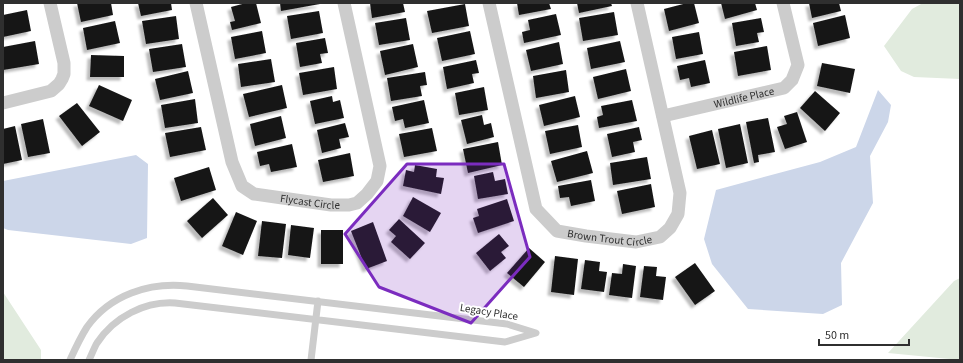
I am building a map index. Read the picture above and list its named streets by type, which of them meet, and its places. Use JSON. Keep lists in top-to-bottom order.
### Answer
{
  "streets": {
    "street": ["Wildlife Place", "Flycast Circle", "Brown Trout Circle"],
    "lane": ["Legacy Place"]
  },
  "crossings": [
    ["Wildlife Place", "Brown Trout Circle"]
  ],
  "scale_bar": "50 m"
}
